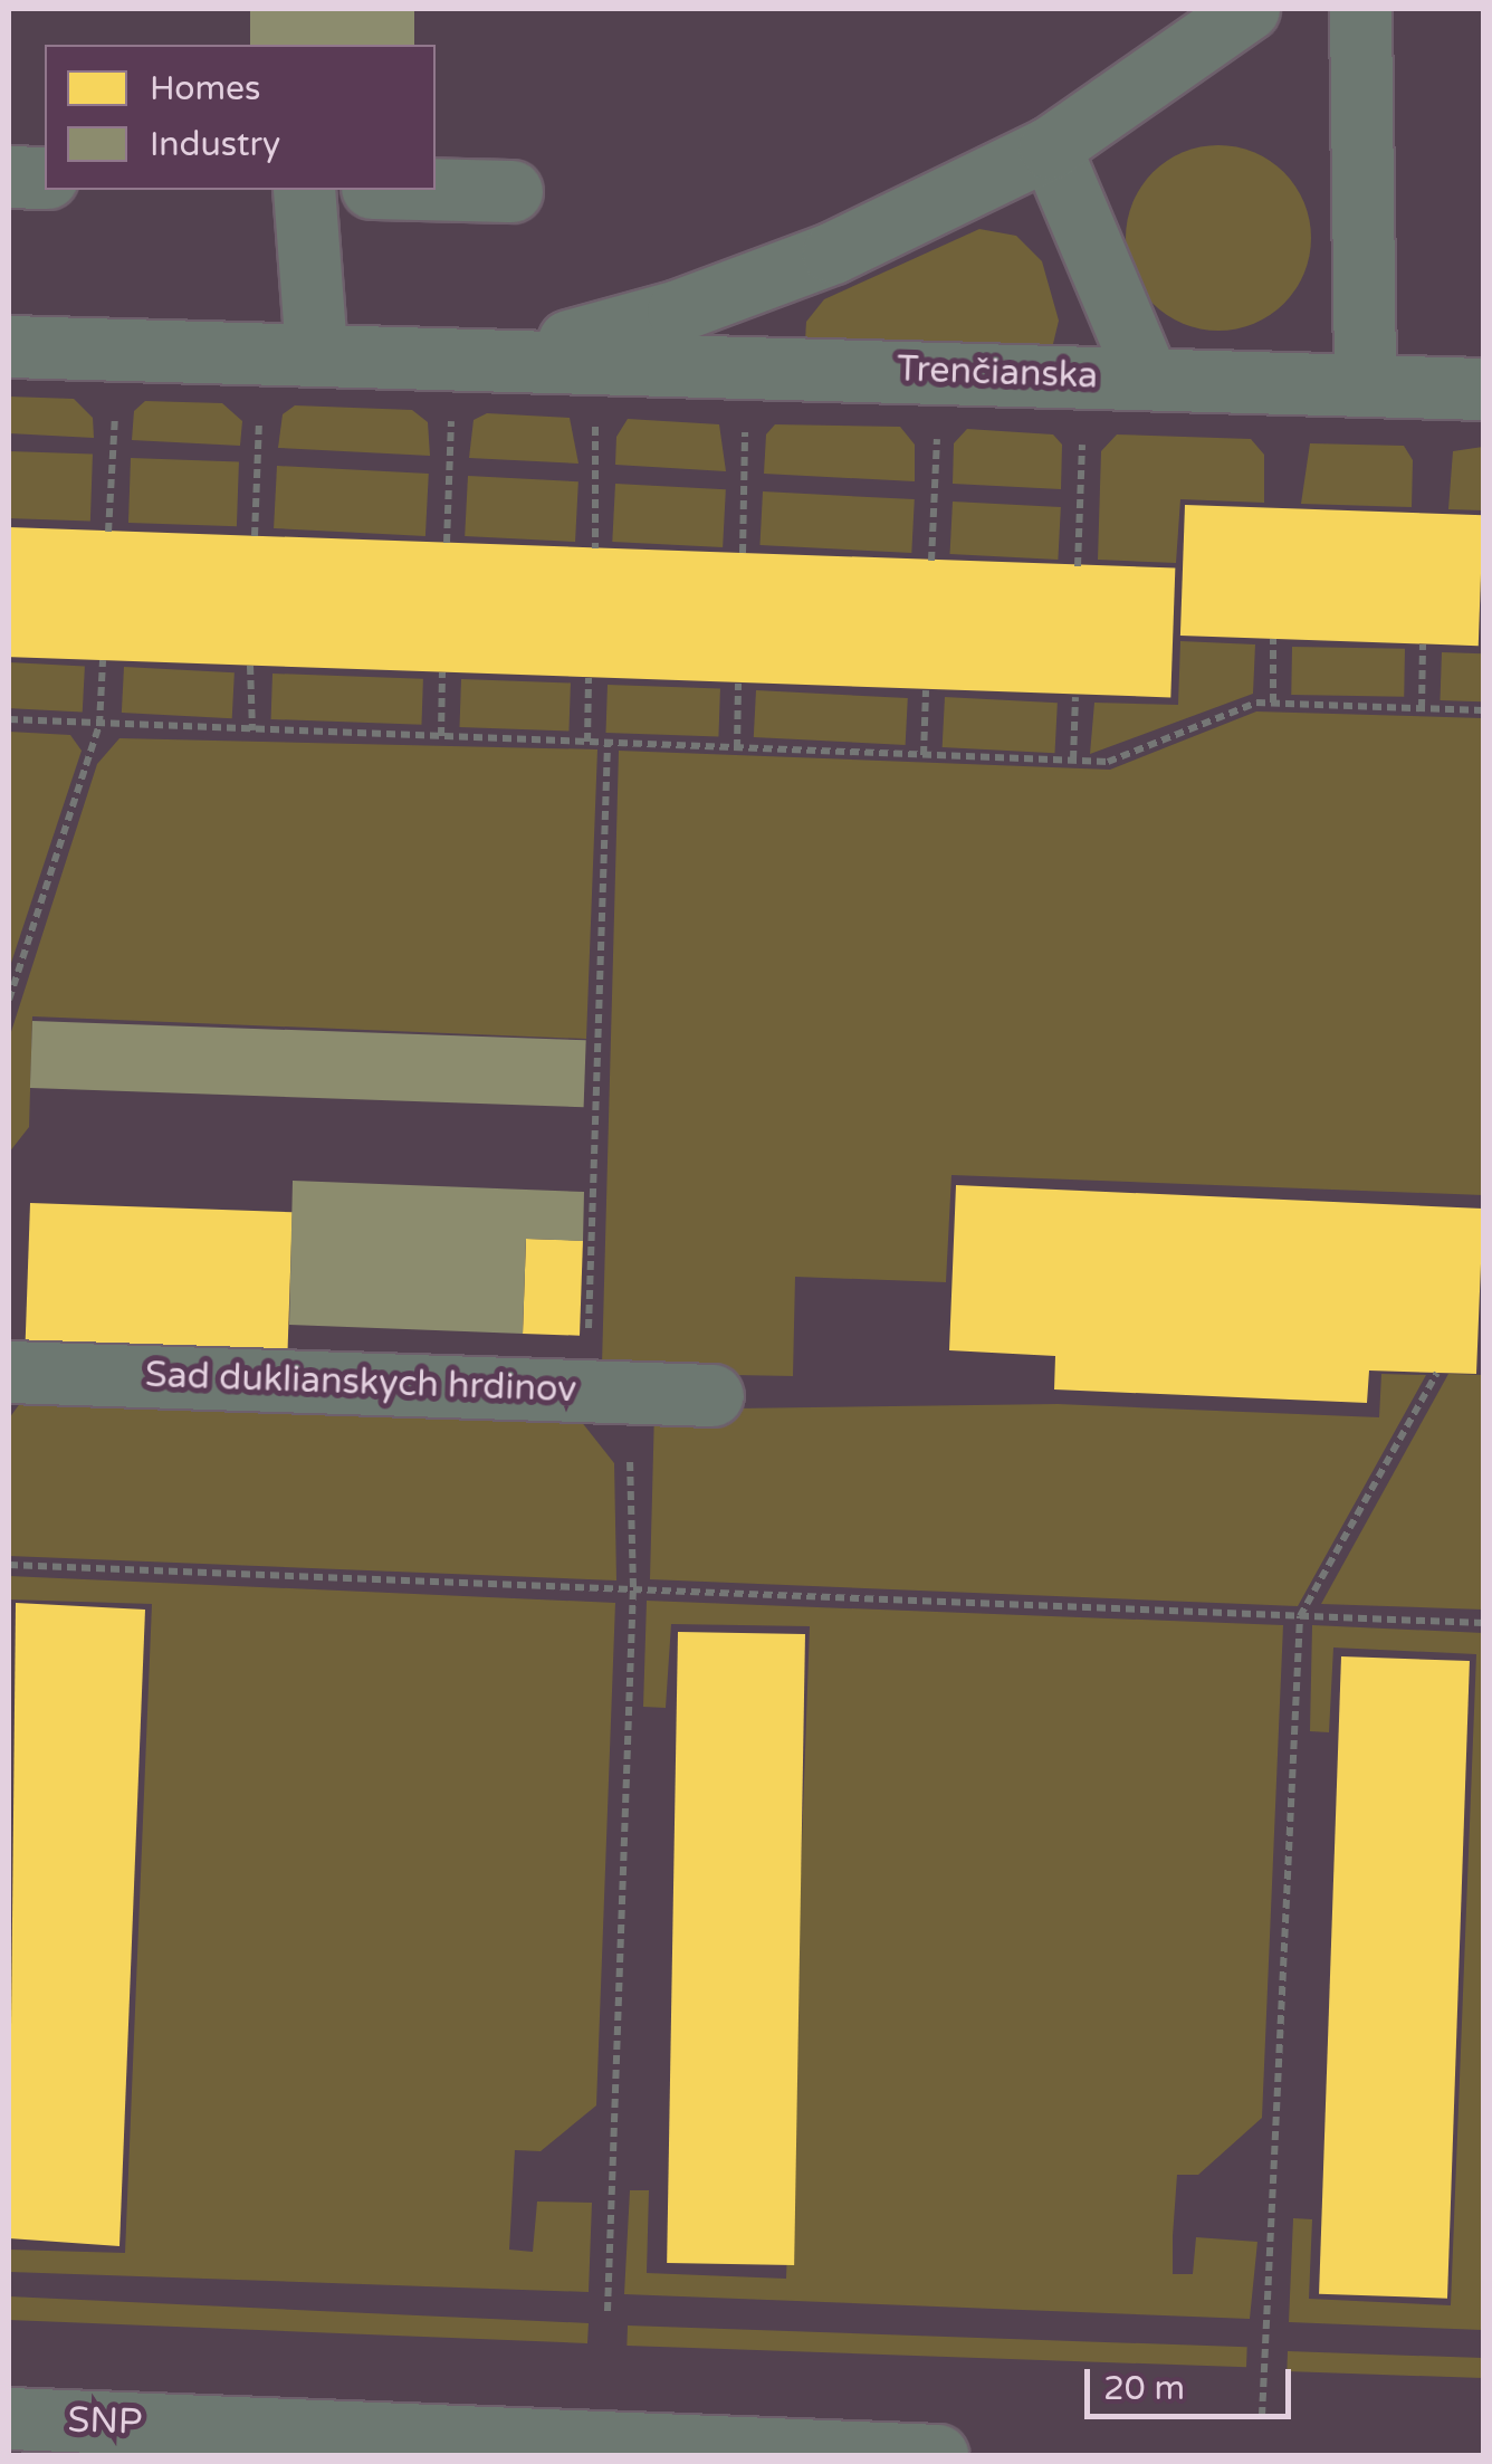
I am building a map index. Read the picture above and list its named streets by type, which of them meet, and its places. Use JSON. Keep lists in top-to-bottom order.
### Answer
{
  "streets": {
    "street": ["Trenčianska", "Sad duklianskych hrdinov", "SNP"]
  },
  "legend": ["Homes", "Industry"],
  "scale_bar": "20 m"
}
